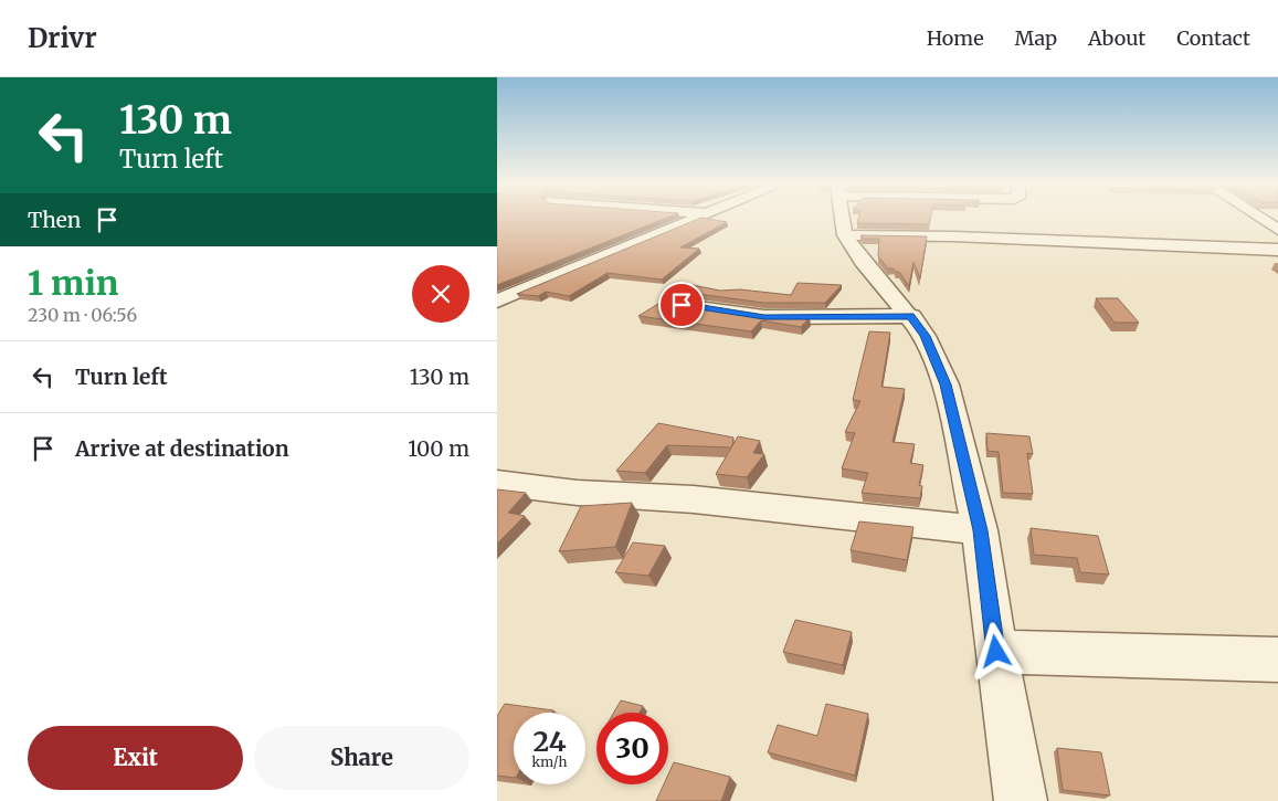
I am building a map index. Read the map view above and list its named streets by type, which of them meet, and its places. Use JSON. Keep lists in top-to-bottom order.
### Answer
{
  "page": {
    "header": "Drivr",
    "nav": [
      "Home",
      "Map",
      "About",
      "Contact"
    ],
    "turn": ["130 m", "Turn left"],
    "then": "Then",
    "heading": ["1 min", "230 m · 06:56"],
    "list": [
      {
        "name": "Turn left",
        "value": "130 m"
      },
      {
        "name": "Arrive at destination",
        "value": "100 m"
      }
    ],
    "speed": "24 km/h",
    "limit": "30",
    "buttons": ["Exit", "Share"]
  }
}
